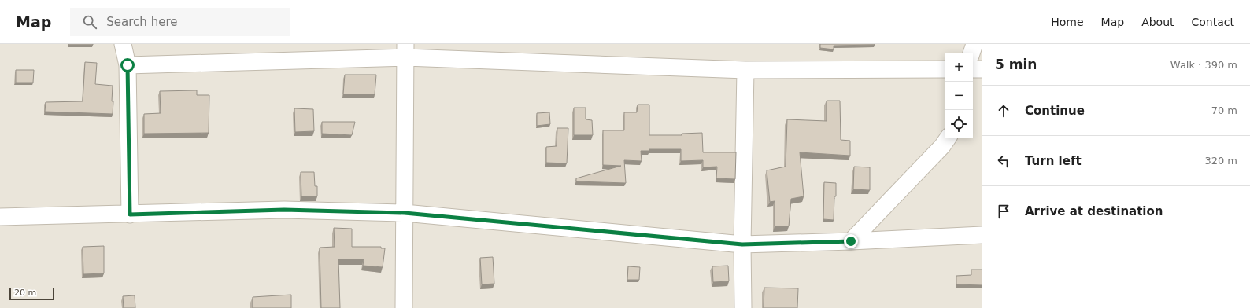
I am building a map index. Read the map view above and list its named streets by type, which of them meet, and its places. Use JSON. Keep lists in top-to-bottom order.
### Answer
{
  "scale_bar": "20 m",
  "page": {
    "header": "Map",
    "search": "Search here",
    "nav": [
      "Home",
      "Map",
      "About",
      "Contact"
    ],
    "heading": ["5 min", "Walk · 390 m"],
    "map_buttons": ["+", "−"],
    "list": [
      ["Continue", "70 m"],
      ["Turn left", "320 m"],
      "Arrive at destination"
    ],
    "scale": "20 m"
  }
}
